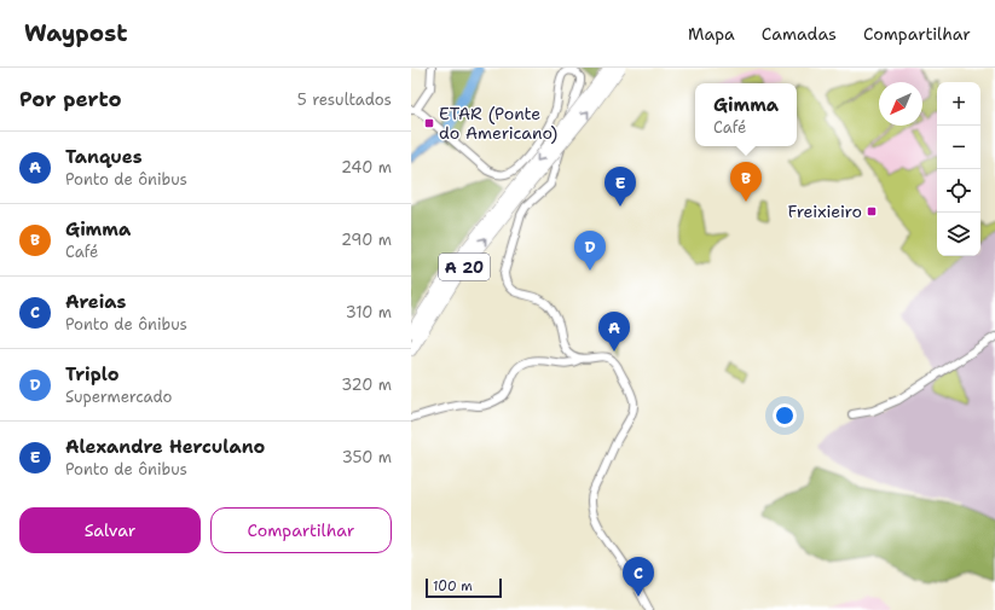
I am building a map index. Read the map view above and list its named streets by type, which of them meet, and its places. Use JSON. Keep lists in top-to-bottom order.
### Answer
{
  "streets": {
    "highway": ["A 20"]
  },
  "places": {
    "transit": ["ETAR (Ponte do Americano)", "Freixieiro"]
  },
  "scale_bar": "100 m",
  "north": "bottom left",
  "page": {
    "header": "Waypost",
    "nav": ["Mapa", "Camadas", "Compartilhar"],
    "heading": ["Por perto", "5 resultados"],
    "map_buttons": ["+", "−"],
    "popup": ["Gimma", "Café"],
    "list": [
      {
        "mark": "A",
        "name": "Tanques",
        "note": "Ponto de ônibus",
        "value": "240 m"
      },
      {
        "mark": "B",
        "name": "Gimma",
        "note": "Café",
        "value": "290 m"
      },
      {
        "mark": "C",
        "name": "Areias",
        "note": "Ponto de ônibus",
        "value": "310 m"
      },
      {
        "mark": "D",
        "name": "Triplo",
        "note": "Supermercado",
        "value": "320 m"
      },
      {
        "mark": "E",
        "name": "Alexandre Herculano",
        "note": "Ponto de ônibus",
        "value": "350 m"
      }
    ],
    "pins": [
      "B",
      "E",
      "D",
      "A",
      "C"
    ],
    "buttons": ["Salvar", "Compartilhar"],
    "scale": "100 m"
  }
}
